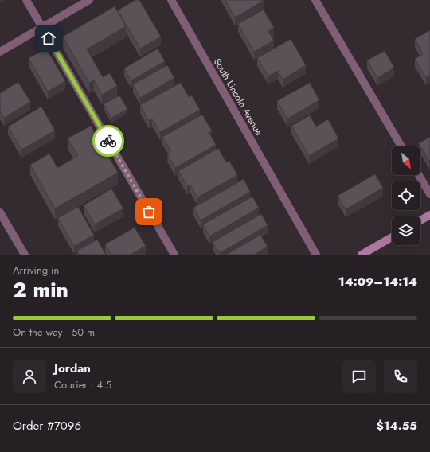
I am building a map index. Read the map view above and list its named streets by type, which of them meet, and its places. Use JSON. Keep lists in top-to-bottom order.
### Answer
{
  "streets": {
    "street": ["South Lincoln Avenue"]
  },
  "north": "bottom right",
  "page": {
    "heading": ["2 min", "Arriving in", "14:09–14:14"],
    "panel": [
      "Jordan",
      "Courier · 4.5",
      "Order #7096",
      "$14.55"
    ],
    "bar": "On the way · 50 m"
  }
}
